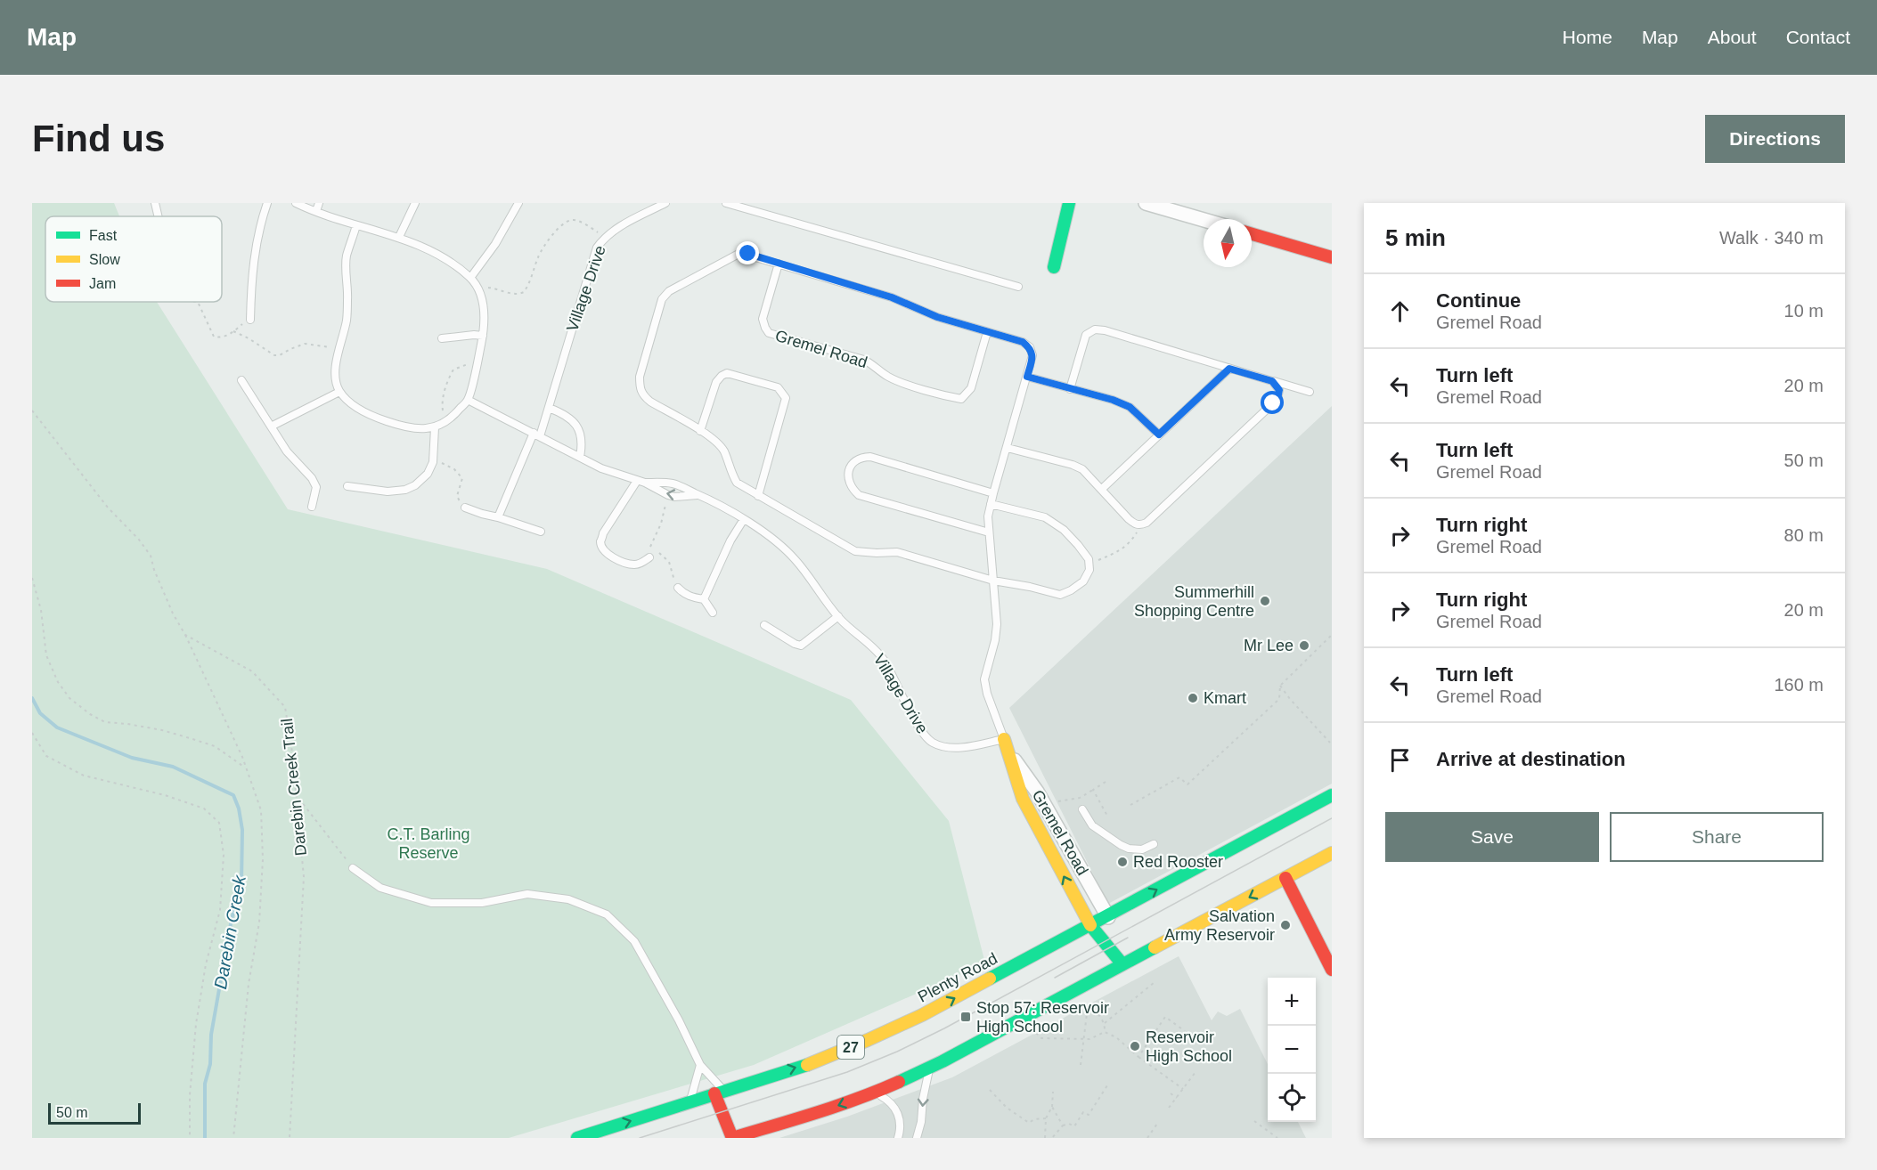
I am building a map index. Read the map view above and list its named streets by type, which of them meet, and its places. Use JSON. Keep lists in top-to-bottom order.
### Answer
{
  "streets": {
    "main road": ["Gremel Road", "Plenty Road", "27"],
    "lane": ["Village Drive"],
    "path": ["Darebin Creek Trail"]
  },
  "crossings": [
    ["Village Drive", "Gremel Road"],
    ["Gremel Road", "Plenty Road"]
  ],
  "water": ["Darebin Creek"],
  "parks": ["C.T. Barling Reserve"],
  "places": {
    "other": [
      "Summerhill Shopping Centre",
      "Mr Lee",
      "Kmart",
      "Red Rooster",
      "Salvation Army Reservoir",
      "Reservoir High School"
    ],
    "transit": ["Stop 57: Reservoir High School"]
  },
  "legend": ["Fast", "Slow", "Jam"],
  "scale_bar": "50 m",
  "north": "bottom",
  "page": {
    "header": "Map",
    "nav": [
      "Home",
      "Map",
      "About",
      "Contact"
    ],
    "buttons": [
      "Directions",
      ["Save", "Share"]
    ],
    "title": "Find us",
    "heading": ["5 min", "Walk · 340 m"],
    "list": [
      ["Continue", "Gremel Road", "10 m"],
      ["Turn left", "Gremel Road", "20 m"],
      ["Turn left", "Gremel Road", "50 m"],
      ["Turn right", "Gremel Road", "80 m"],
      ["Turn right", "Gremel Road", "20 m"],
      ["Turn left", "Gremel Road", "160 m"],
      "Arrive at destination"
    ],
    "map_buttons": ["+", "−"],
    "scale": "50 m"
  }
}
